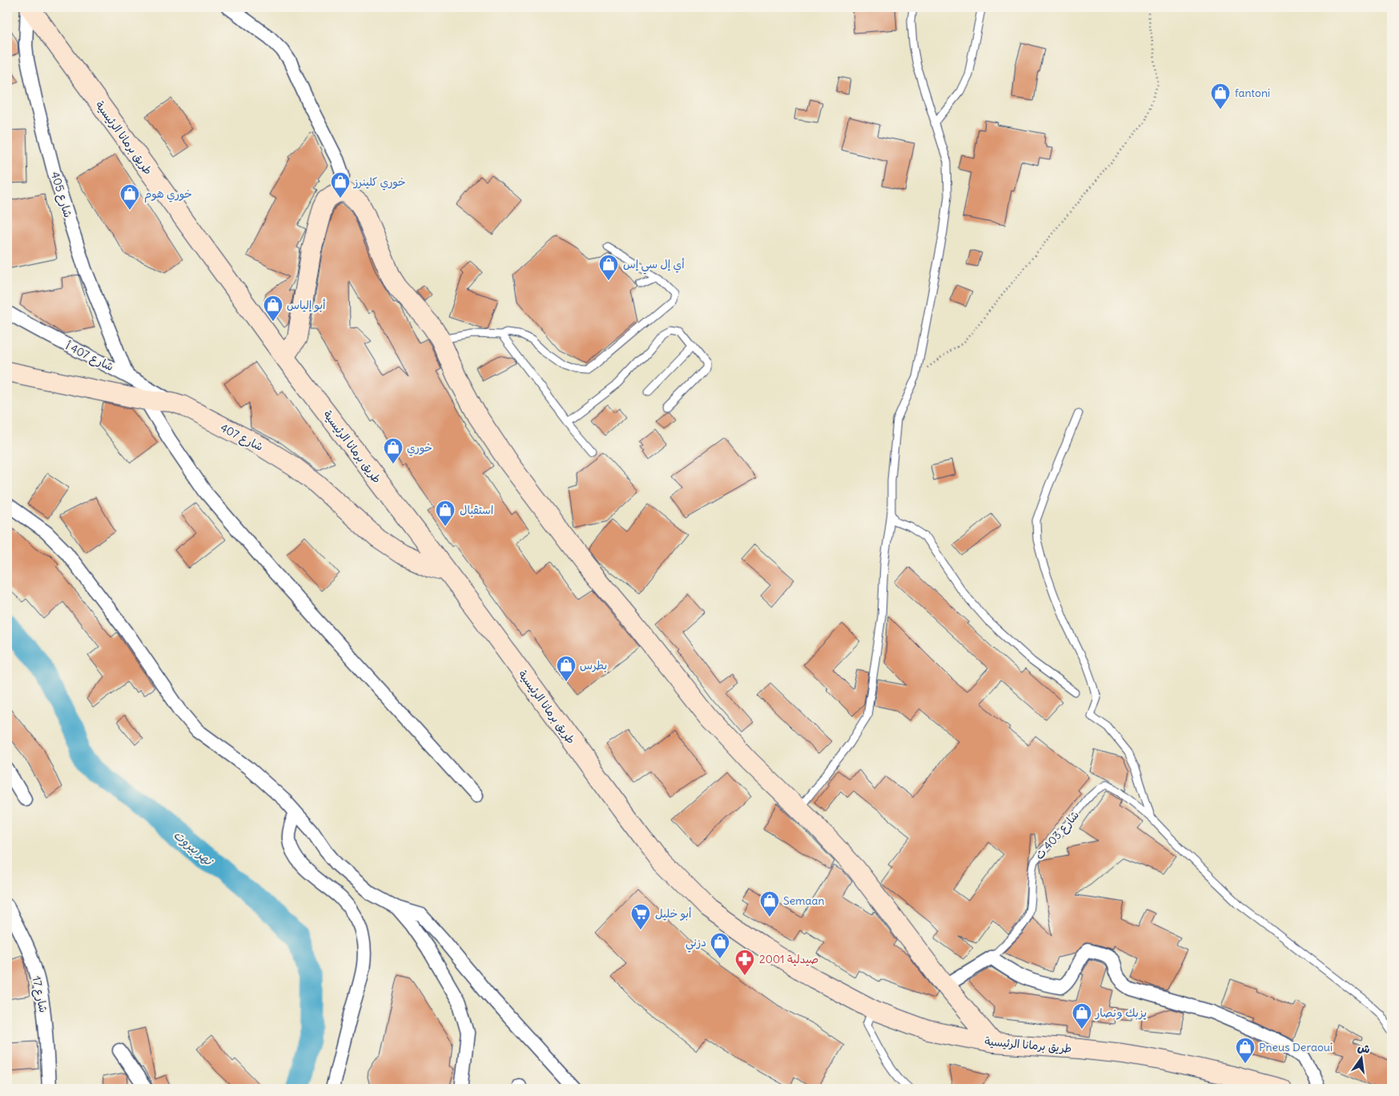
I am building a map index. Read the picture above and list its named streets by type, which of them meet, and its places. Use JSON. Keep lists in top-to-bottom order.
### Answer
{
  "streets": {
    "street": [
      "طريق برمانا الرئيسية",
      "شارع 405",
      "شارع 407 أ",
      "شارع 407",
      "شارع 403 ث",
      "شارع 17"
    ]
  },
  "crossings": [
    ["طريق برمانا الرئيسية", "شارع 405"],
    ["طريق برمانا الرئيسية", "شارع 407"],
    ["شارع 405", "شارع 407 أ"],
    ["شارع 407 أ", "شارع 407"]
  ],
  "water": ["نهر بيروت"],
  "places": {
    "shop": [
      "fantoni",
      "خوري كلينرز",
      "خوري هوم",
      "أي إل سي إس",
      "أبو إلياس",
      "خوري",
      "استقبال",
      "بطرس",
      "Semaan",
      "دزني",
      "يزبك ونصار",
      "Pneus Deraoui"
    ],
    "supermarket": ["أبو خليل"],
    "pharmacy": ["صيدلية 2001"]
  },
  "north": "top"
}
